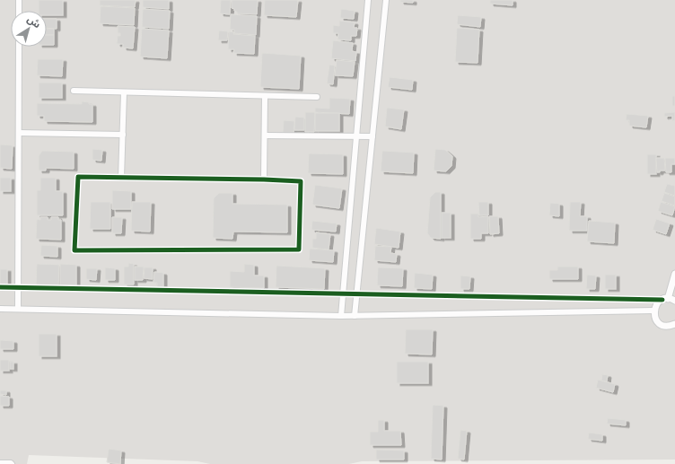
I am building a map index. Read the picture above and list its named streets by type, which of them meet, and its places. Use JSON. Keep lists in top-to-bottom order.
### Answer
{
  "north": "top right"
}
